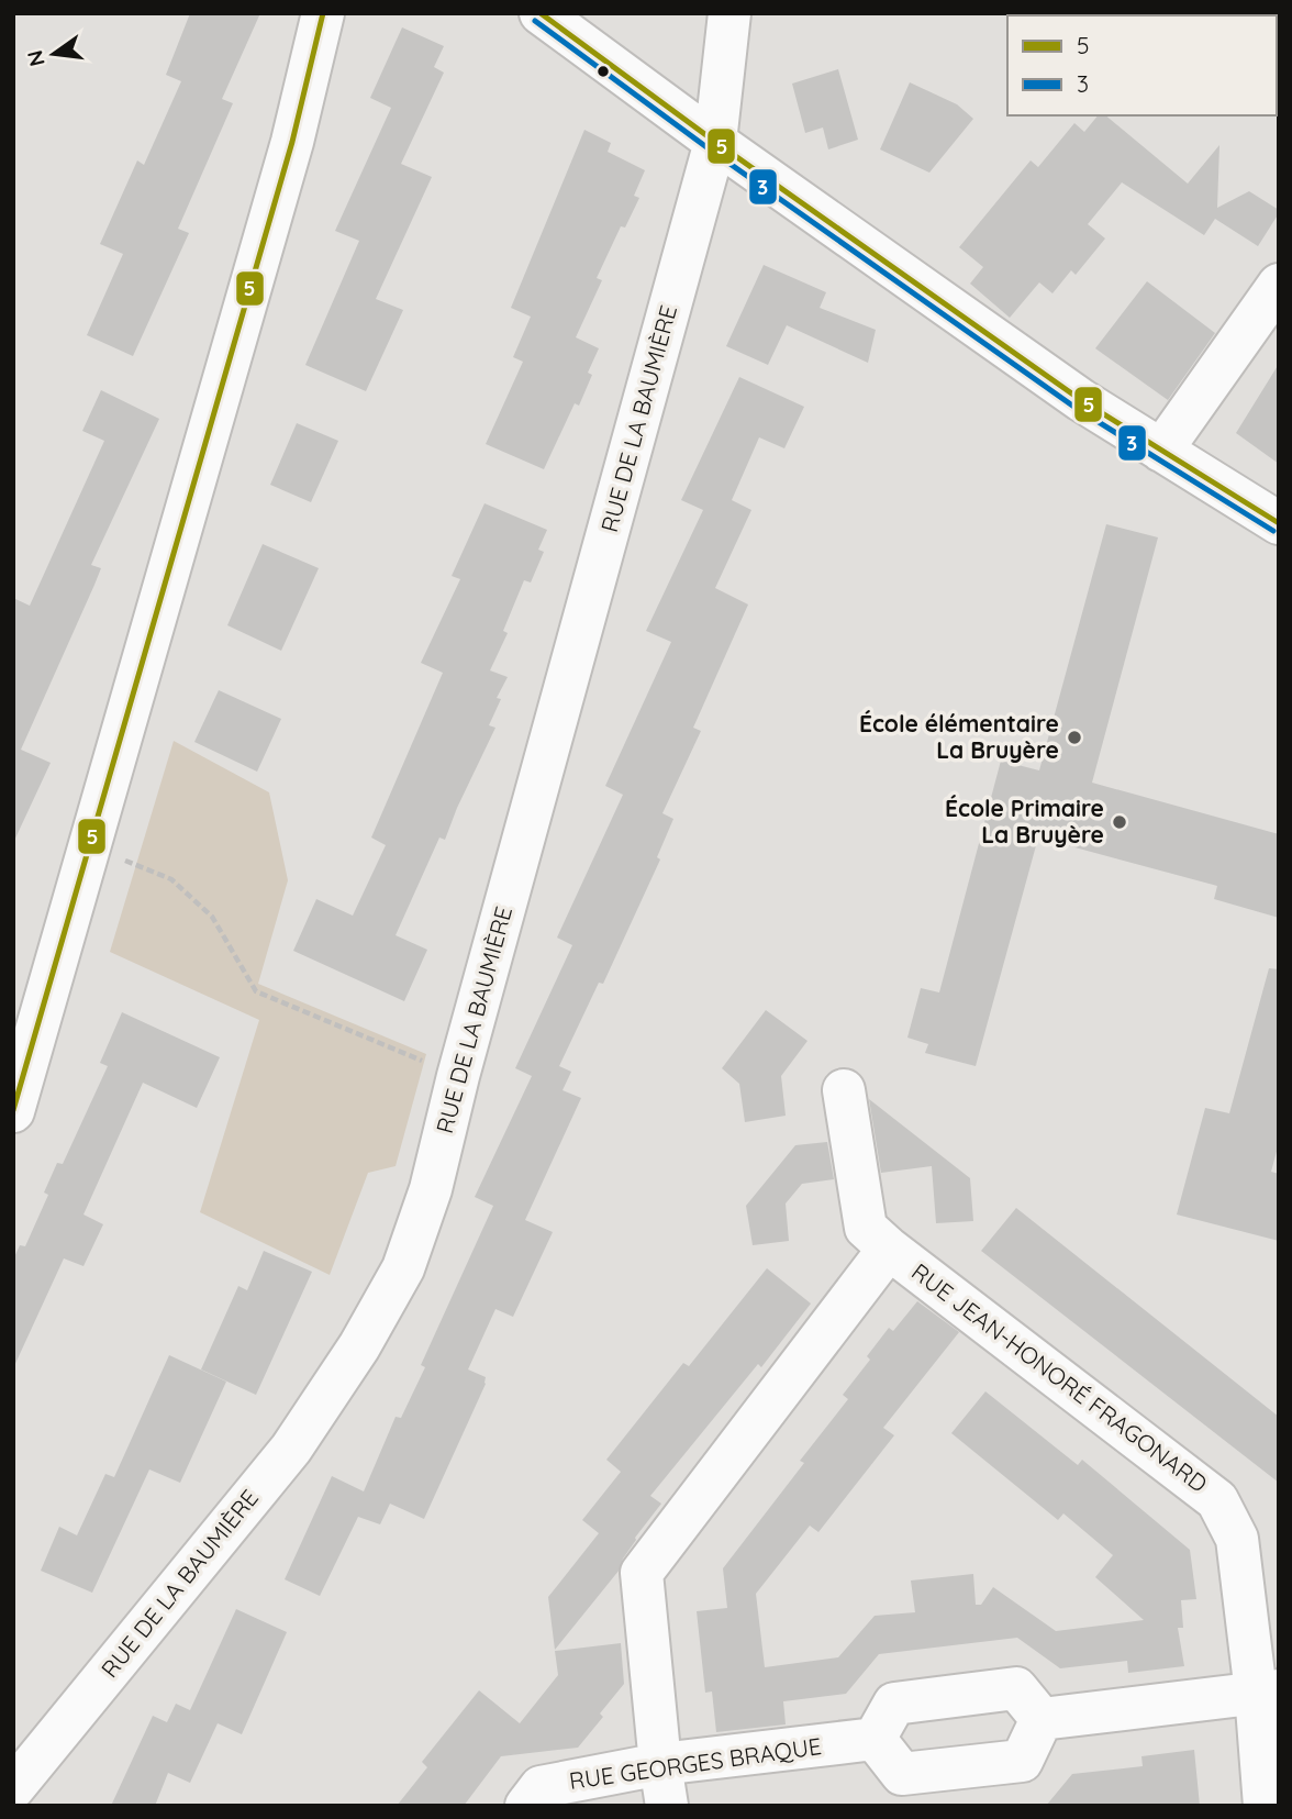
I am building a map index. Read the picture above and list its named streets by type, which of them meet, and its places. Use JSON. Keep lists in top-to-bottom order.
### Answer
{
  "streets": {
    "street": ["RUE DE LA BAUMIÈRE", "RUE JEAN-HONORÉ FRAGONARD", "RUE GEORGES BRAQUE"]
  },
  "crossings": [
    ["RUE JEAN-HONORÉ FRAGONARD", "RUE GEORGES BRAQUE"]
  ],
  "places": ["École élémentaire La Bruyère", "École Primaire La Bruyère"],
  "lines": ["transit line 5", "transit line 3"],
  "legend": ["5", "3"],
  "north": "left"
}
